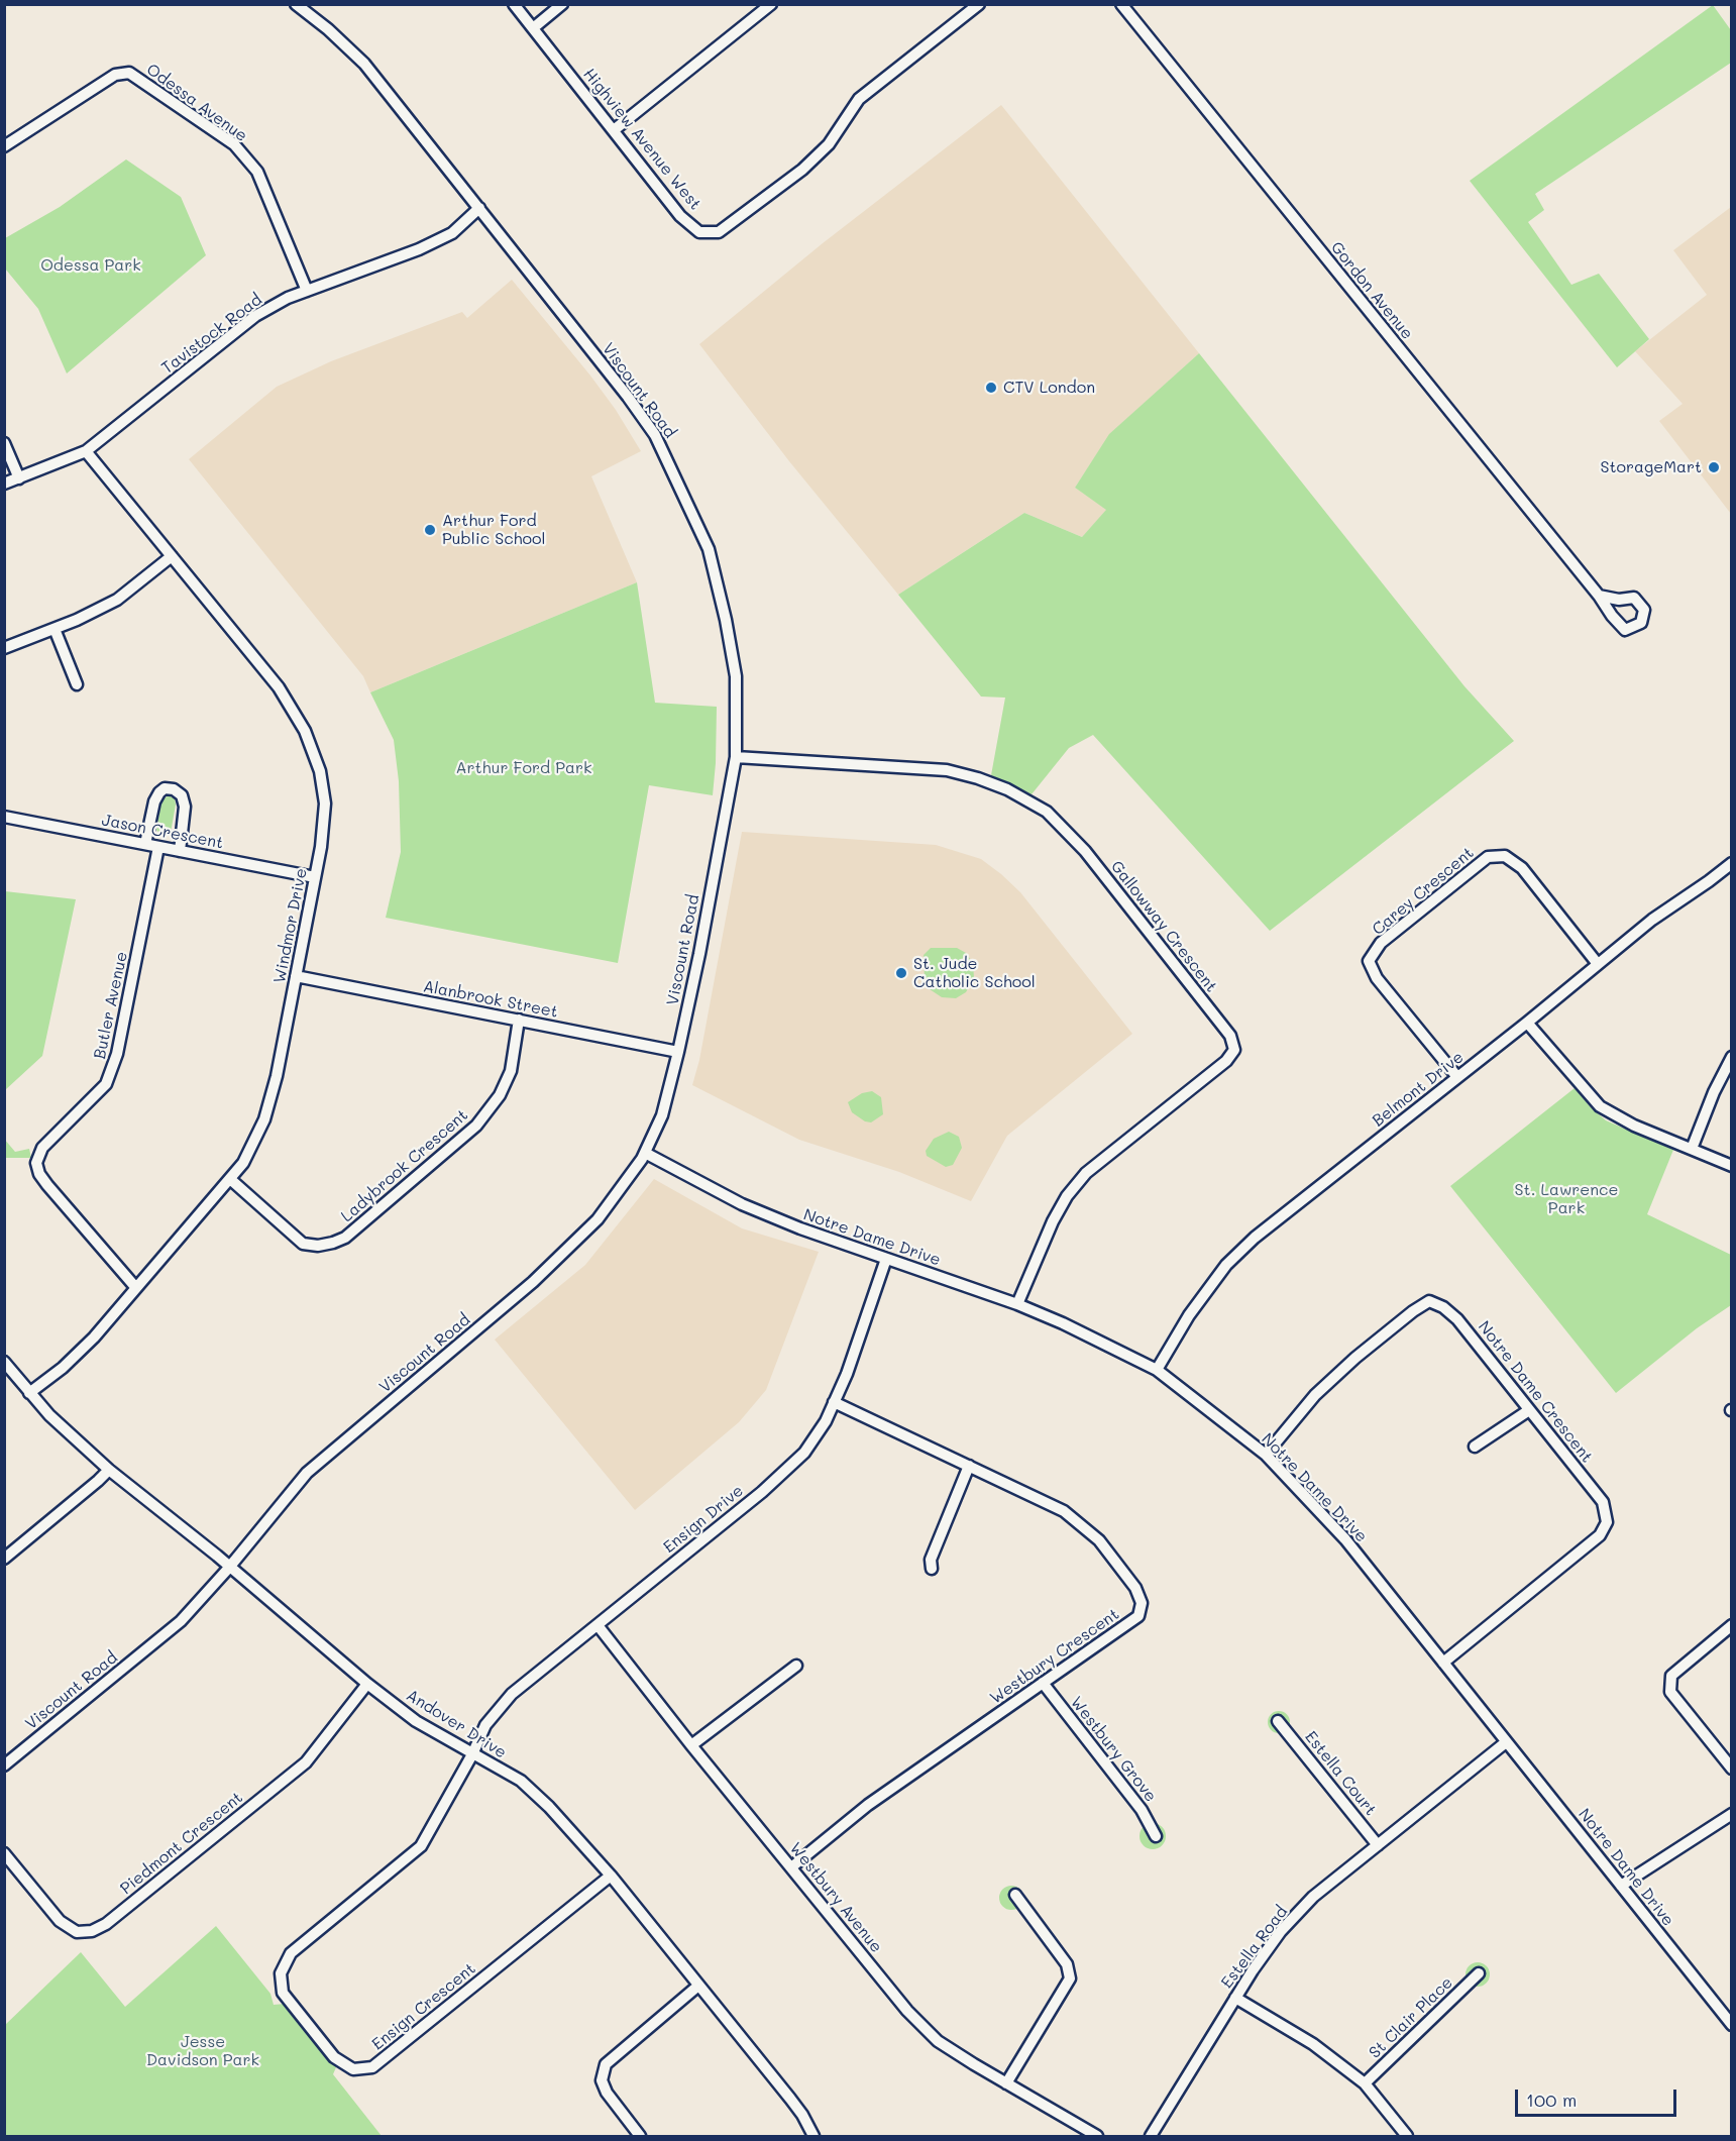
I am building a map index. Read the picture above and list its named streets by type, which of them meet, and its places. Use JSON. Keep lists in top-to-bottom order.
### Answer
{
  "streets": {
    "street": [
      "Odessa Avenue",
      "Highview Avenue West",
      "Gordon Avenue",
      "Tavistock Road",
      "Viscount Road",
      "Jason Crescent",
      "Carey Crescent",
      "Windmor Drive",
      "Gallowway Crescent",
      "Alanbrook Street",
      "Butler Avenue",
      "Belmont Drive",
      "Ladybrook Crescent",
      "Notre Dame Drive",
      "Notre Dame Crescent",
      "Ensign Drive",
      "Westbury Crescent",
      "Andover Drive",
      "Westbury Grove",
      "Estella Court",
      "Piedmont Crescent",
      "Westbury Avenue",
      "Estella Road",
      "Ensign Crescent",
      "St Clair Place"
    ]
  },
  "crossings": [
    ["Odessa Avenue", "Tavistock Road"],
    ["Tavistock Road", "Viscount Road"],
    ["Tavistock Road", "Windmor Drive"],
    ["Viscount Road", "Gallowway Crescent"],
    ["Viscount Road", "Alanbrook Street"],
    ["Viscount Road", "Notre Dame Drive"],
    ["Viscount Road", "Andover Drive"],
    ["Jason Crescent", "Windmor Drive"],
    ["Jason Crescent", "Butler Avenue"],
    ["Carey Crescent", "Belmont Drive"],
    ["Windmor Drive", "Alanbrook Street"],
    ["Windmor Drive", "Butler Avenue"],
    ["Windmor Drive", "Ladybrook Crescent"],
    ["Windmor Drive", "Andover Drive"],
    ["Gallowway Crescent", "Notre Dame Drive"],
    ["Alanbrook Street", "Ladybrook Crescent"],
    ["Belmont Drive", "Notre Dame Drive"],
    ["Notre Dame Drive", "Notre Dame Crescent"],
    ["Notre Dame Drive", "Ensign Drive"],
    ["Notre Dame Drive", "Estella Road"],
    ["Ensign Drive", "Westbury Crescent"],
    ["Ensign Drive", "Andover Drive"],
    ["Ensign Drive", "Westbury Avenue"],
    ["Ensign Drive", "Ensign Crescent"],
    ["Westbury Crescent", "Westbury Grove"],
    ["Westbury Crescent", "Westbury Avenue"],
    ["Andover Drive", "Piedmont Crescent"],
    ["Andover Drive", "Ensign Crescent"],
    ["Estella Court", "Estella Road"]
  ],
  "parks": [
    "Odessa Park",
    "Arthur Ford Park",
    "St. Lawrence Park",
    "Jesse Davidson Park"
  ],
  "places": [
    "CTV London",
    "StorageMart",
    "Arthur Ford Public School",
    "St. Jude Catholic School"
  ],
  "scale_bar": "100 m"
}
